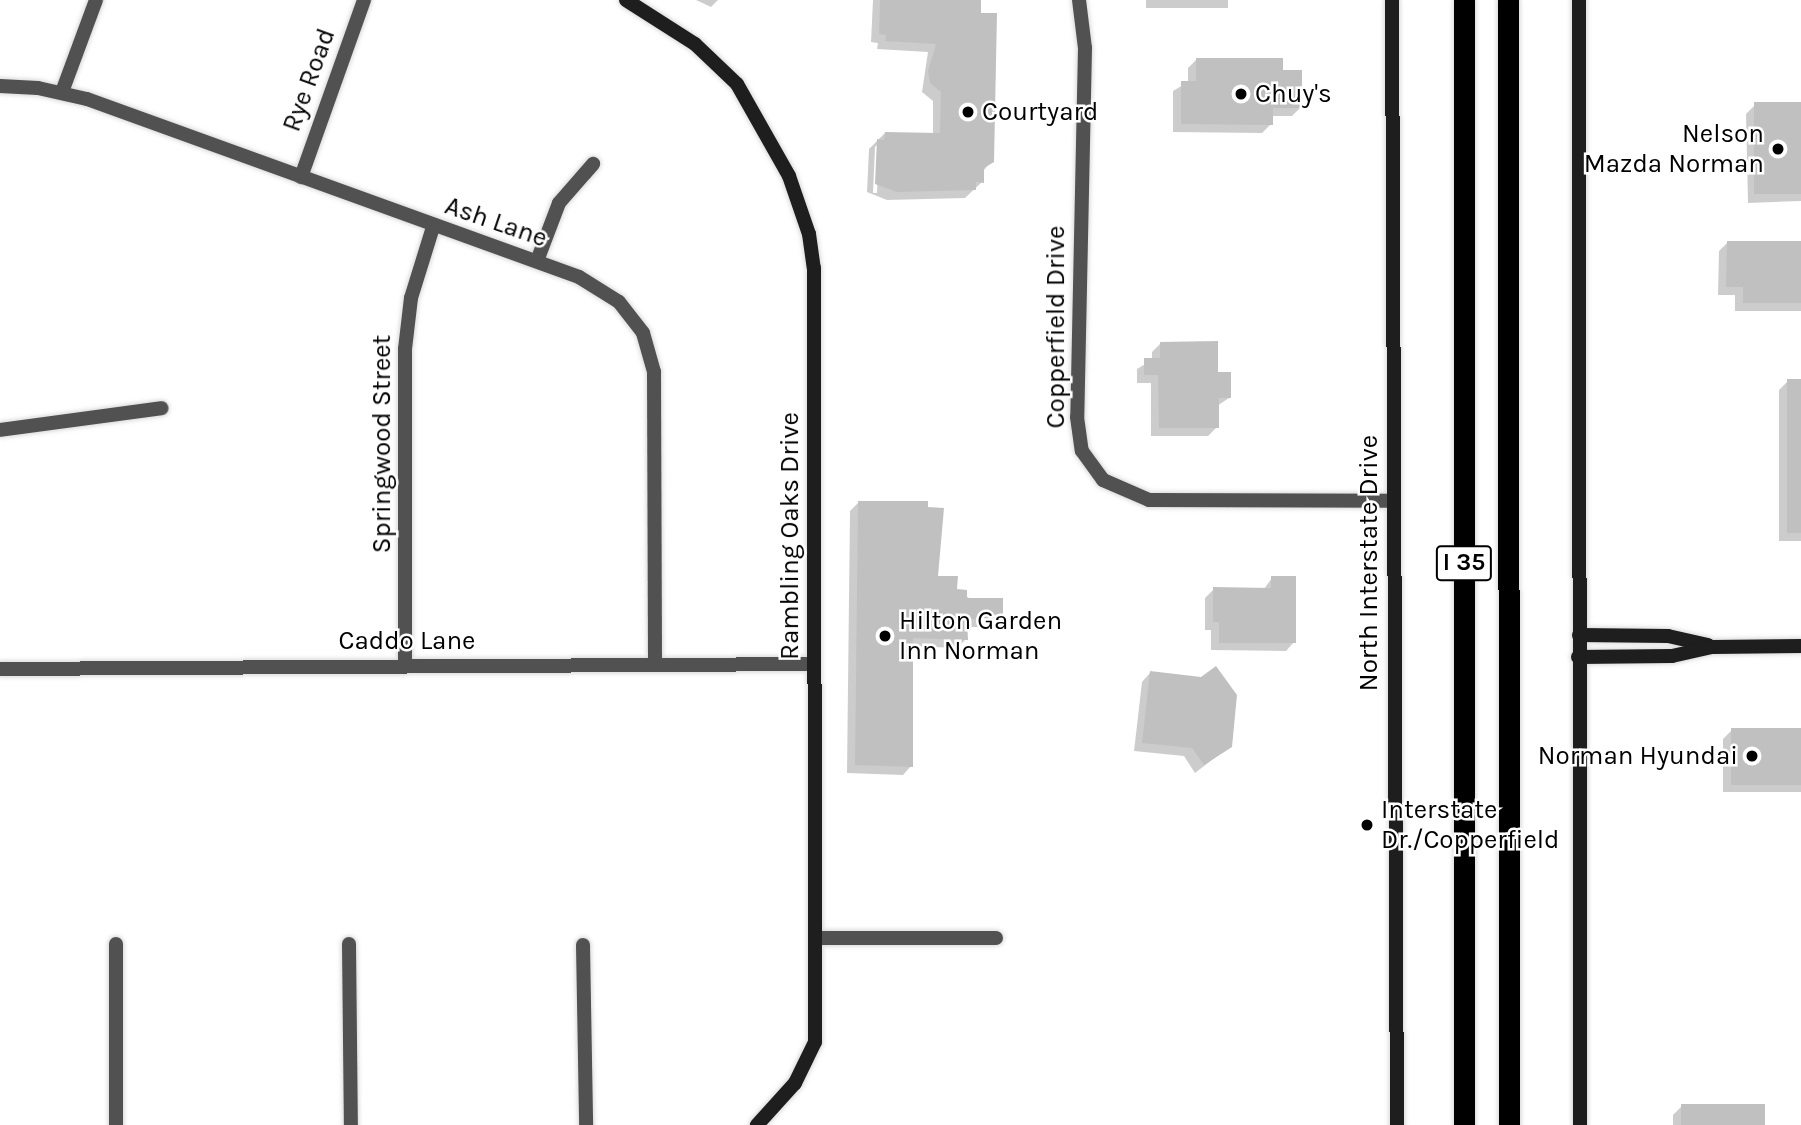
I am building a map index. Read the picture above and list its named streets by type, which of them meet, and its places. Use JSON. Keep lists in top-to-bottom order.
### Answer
{
  "streets": {
    "highway": ["I 35"],
    "main road": ["Rambling Oaks Drive", "North Interstate Drive"],
    "street": [
      "Rye Road",
      "Ash Lane",
      "Copperfield Drive",
      "Springwood Street",
      "Caddo Lane"
    ]
  },
  "crossings": [
    ["Rye Road", "Ash Lane"],
    ["Ash Lane", "Springwood Street"],
    ["Ash Lane", "Caddo Lane"],
    ["Copperfield Drive", "North Interstate Drive"],
    ["Springwood Street", "Caddo Lane"],
    ["Rambling Oaks Drive", "Caddo Lane"]
  ],
  "places": [
    "Chuy's",
    "Courtyard",
    "Nelson Mazda Norman",
    "Hilton Garden Inn Norman",
    "Norman Hyundai",
    "Interstate Dr./Copperfield"
  ]
}
